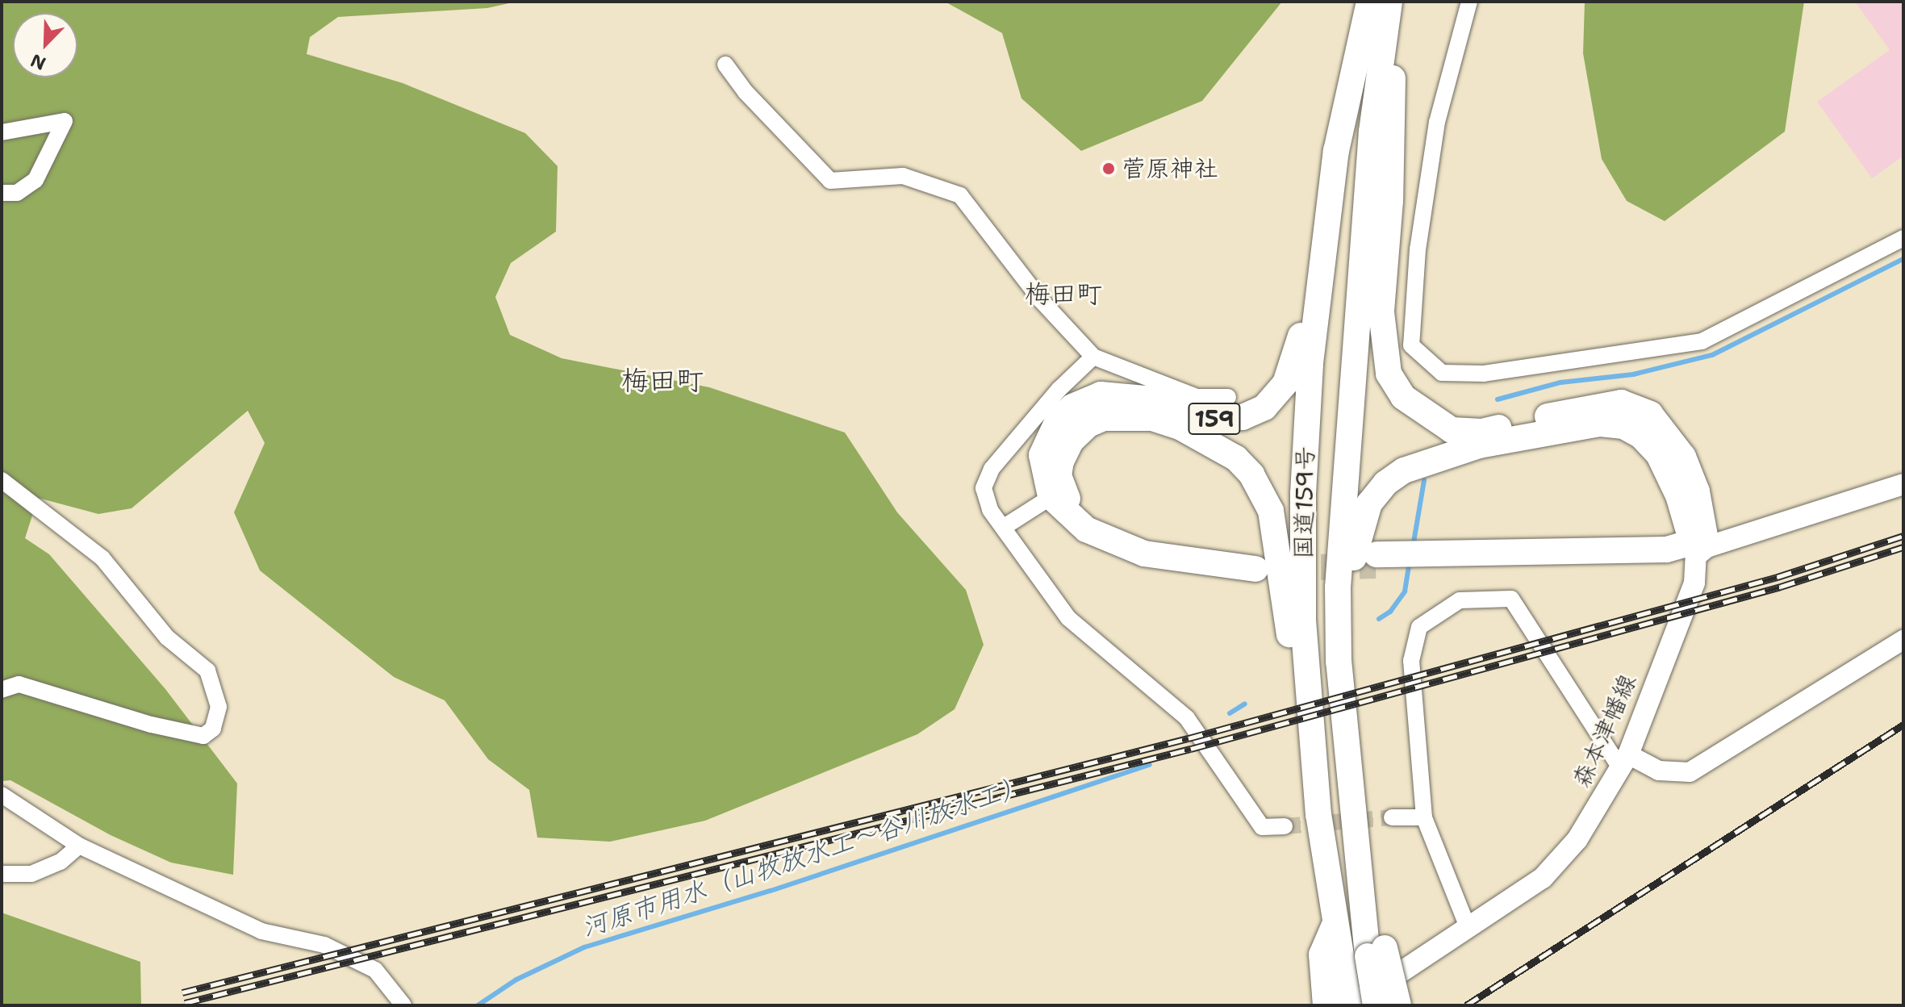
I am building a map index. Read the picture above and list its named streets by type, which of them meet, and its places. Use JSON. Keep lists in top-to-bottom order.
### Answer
{
  "streets": {
    "highway": ["159", "国道159号"],
    "main road": ["森本津幡線"]
  },
  "crossings": [
    ["159", "国道159号"],
    ["国道159号", "森本津幡線"]
  ],
  "districts": ["梅田町", "梅田町"],
  "water": ["河原市用水（山牧放水工～谷川放水工）"],
  "places": ["菅原神社"],
  "north": "bottom left"
}
